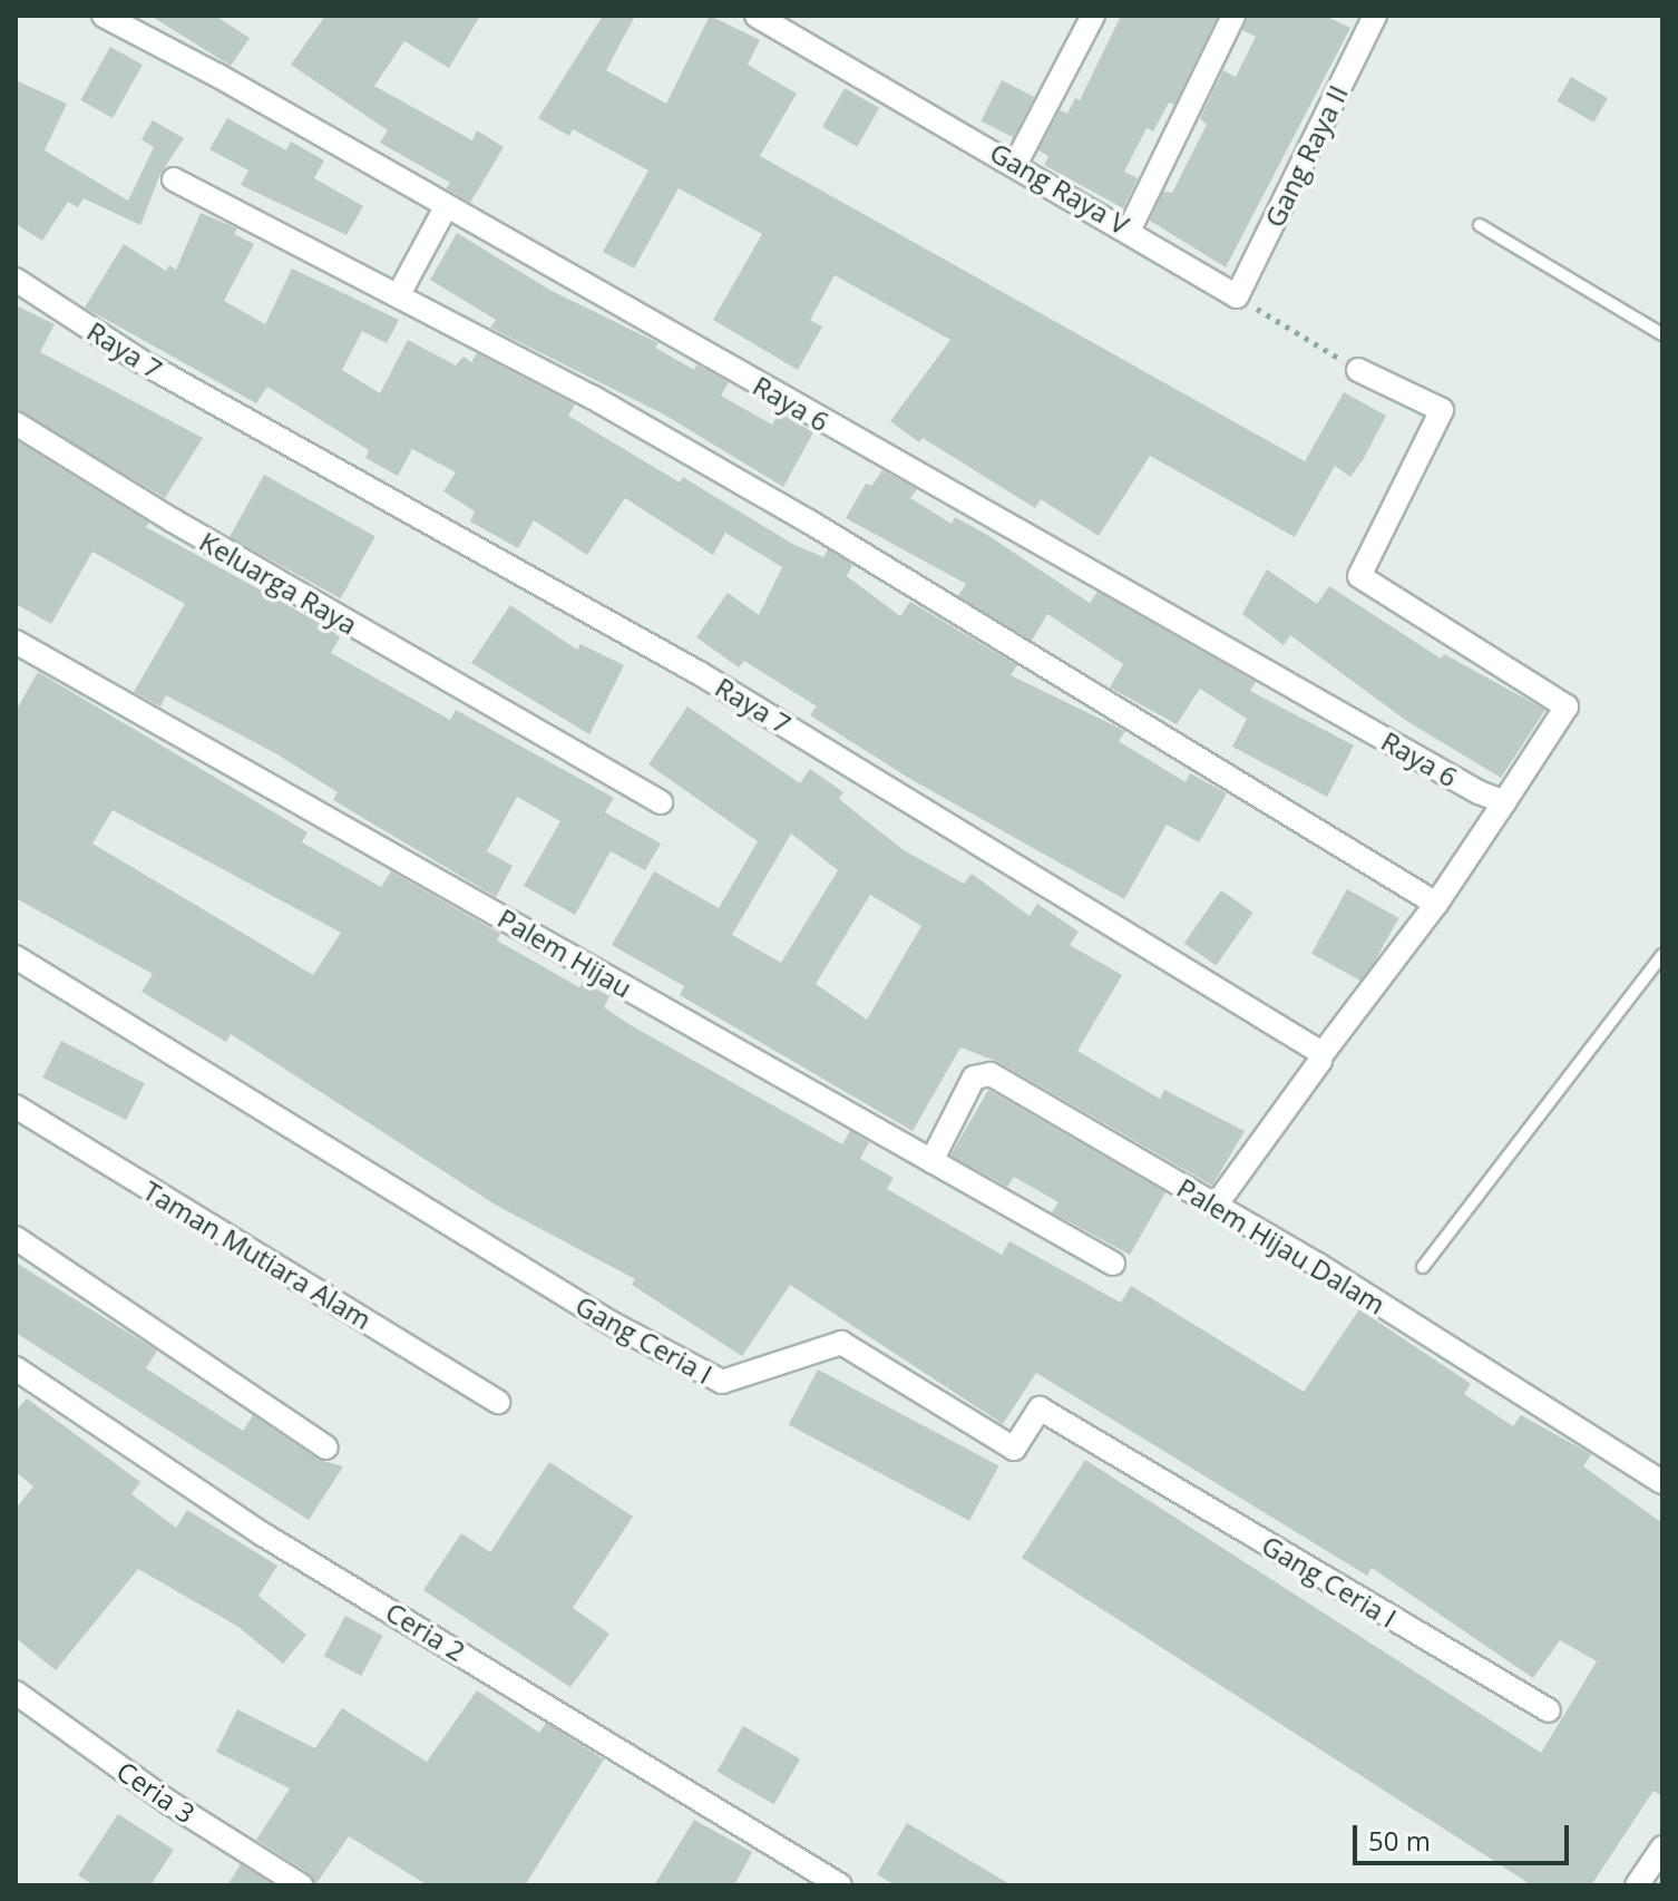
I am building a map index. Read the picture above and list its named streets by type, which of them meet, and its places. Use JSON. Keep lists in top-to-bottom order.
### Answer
{
  "streets": {
    "street": [
      "Gang Raya II",
      "Gang Raya V",
      "Raya 7",
      "Raya 6",
      "Keluarga Raya",
      "Palem Hijau",
      "Palem Hijau Dalam",
      "Taman Mutiara Alam",
      "Gang Ceria I",
      "Ceria 2",
      "Ceria 3"
    ]
  },
  "crossings": [
    ["Gang Raya II", "Gang Raya V"],
    ["Palem Hijau", "Palem Hijau Dalam"]
  ],
  "scale_bar": "50 m"
}
